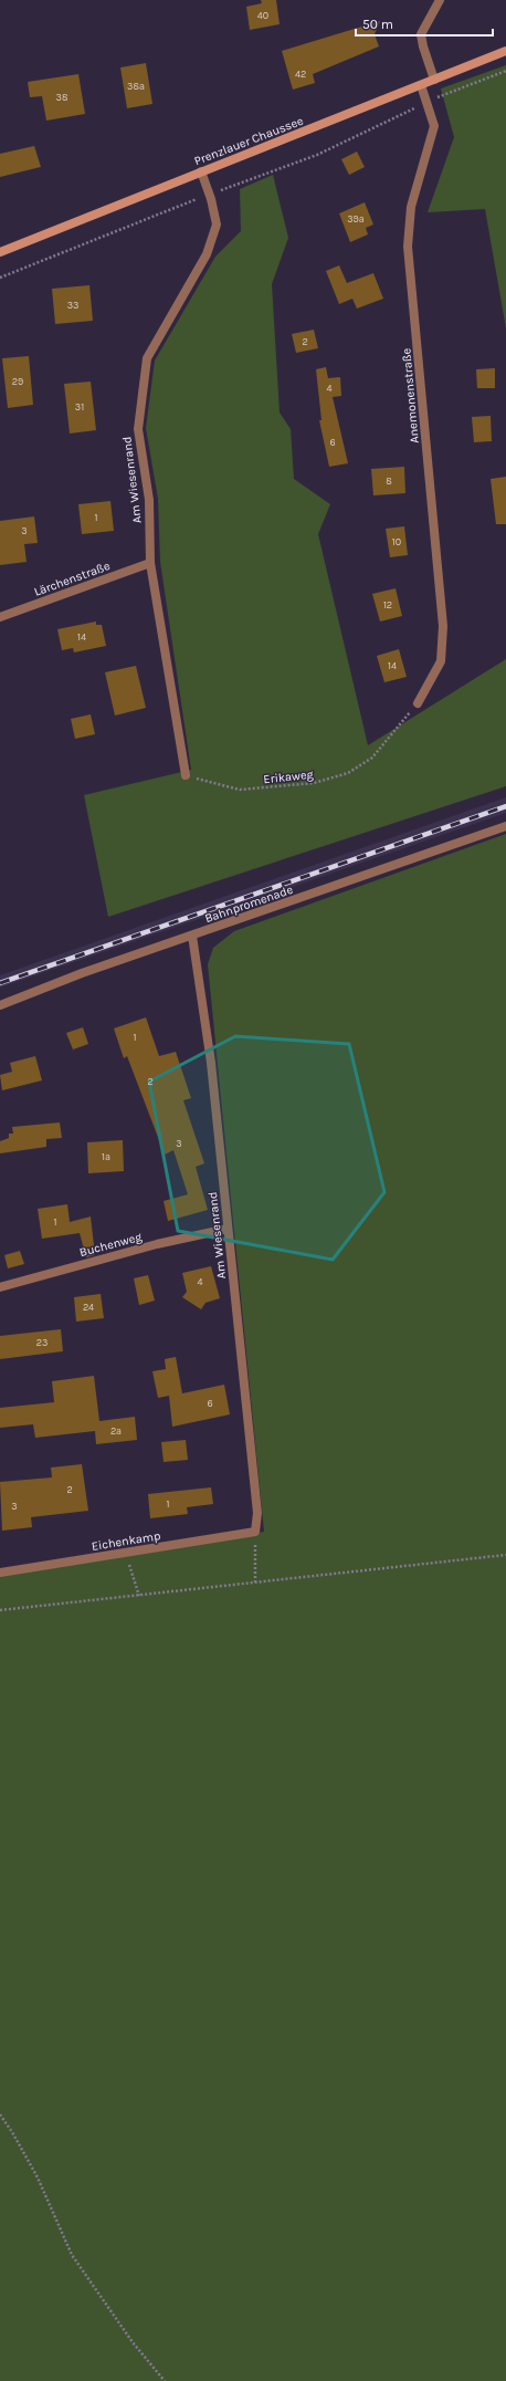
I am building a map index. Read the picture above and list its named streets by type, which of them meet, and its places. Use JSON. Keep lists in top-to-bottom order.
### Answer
{
  "streets": {
    "main road": ["Prenzlauer Chaussee"],
    "street": [
      "Anemonenstraße",
      "Am Wiesenrand",
      "Lärchenstraße",
      "Bahnpromenade",
      "Buchenweg",
      "Eichenkamp"
    ],
    "path": ["Erikaweg"]
  },
  "crossings": [
    ["Prenzlauer Chaussee", "Anemonenstraße"],
    ["Prenzlauer Chaussee", "Am Wiesenrand"],
    ["Anemonenstraße", "Erikaweg"],
    ["Am Wiesenrand", "Lärchenstraße"],
    ["Am Wiesenrand", "Erikaweg"],
    ["Am Wiesenrand", "Bahnpromenade"],
    ["Am Wiesenrand", "Buchenweg"],
    ["Am Wiesenrand", "Eichenkamp"]
  ],
  "house_numbers": [
    "40",
    "42",
    "38a",
    "38",
    "39a",
    "33",
    "2",
    "29",
    "4",
    "31",
    "6",
    "8",
    "1",
    "3",
    "10",
    "12",
    "14",
    "14",
    "1",
    "2",
    "3",
    "1a",
    "1",
    "4",
    "24",
    "23",
    "6",
    "2a",
    "2",
    "1",
    "3"
  ],
  "scale_bar": "50 m"
}
